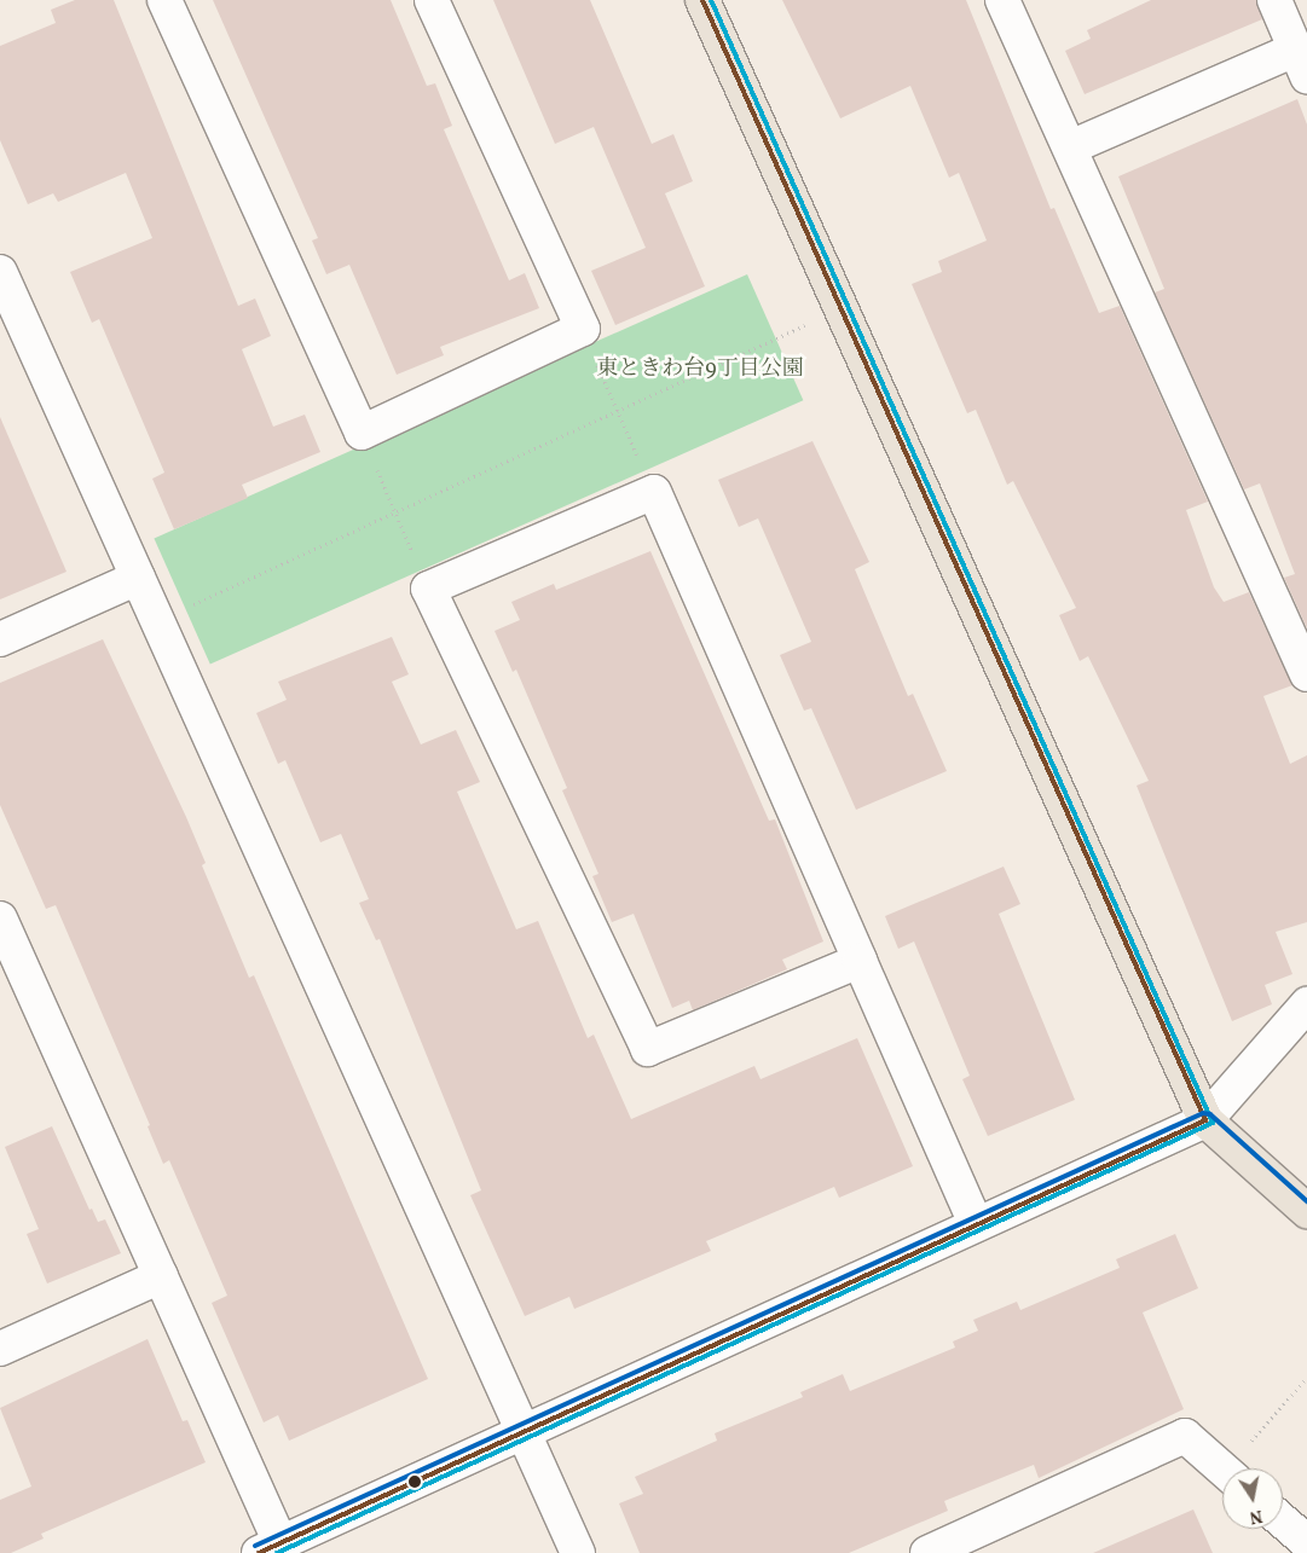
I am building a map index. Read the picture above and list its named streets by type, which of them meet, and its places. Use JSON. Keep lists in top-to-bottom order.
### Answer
{
  "parks": ["東ときわ台9丁目公園"],
  "north": "bottom"
}
